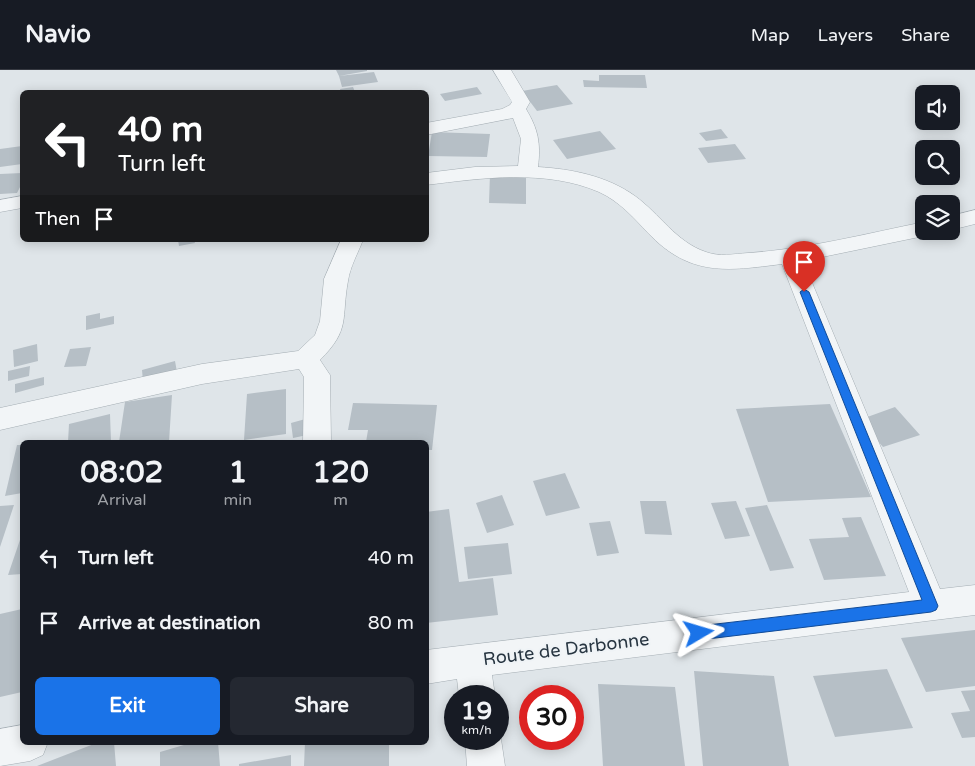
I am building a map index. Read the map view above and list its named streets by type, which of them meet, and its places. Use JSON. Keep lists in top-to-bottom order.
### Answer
{
  "streets": {
    "street": ["Route de Darbonne"]
  },
  "page": {
    "header": "Navio",
    "nav": ["Map", "Layers", "Share"],
    "turn": ["40 m", "Turn left"],
    "then": "Then",
    "eta": [
      "08:02",
      "Arrival",
      "1",
      "min",
      "120",
      "m"
    ],
    "list": [
      {
        "name": "Turn left",
        "value": "40 m"
      },
      {
        "name": "Arrive at destination",
        "value": "80 m"
      }
    ],
    "buttons": ["Exit", "Share"],
    "speed": "19 km/h",
    "limit": "30"
  }
}
